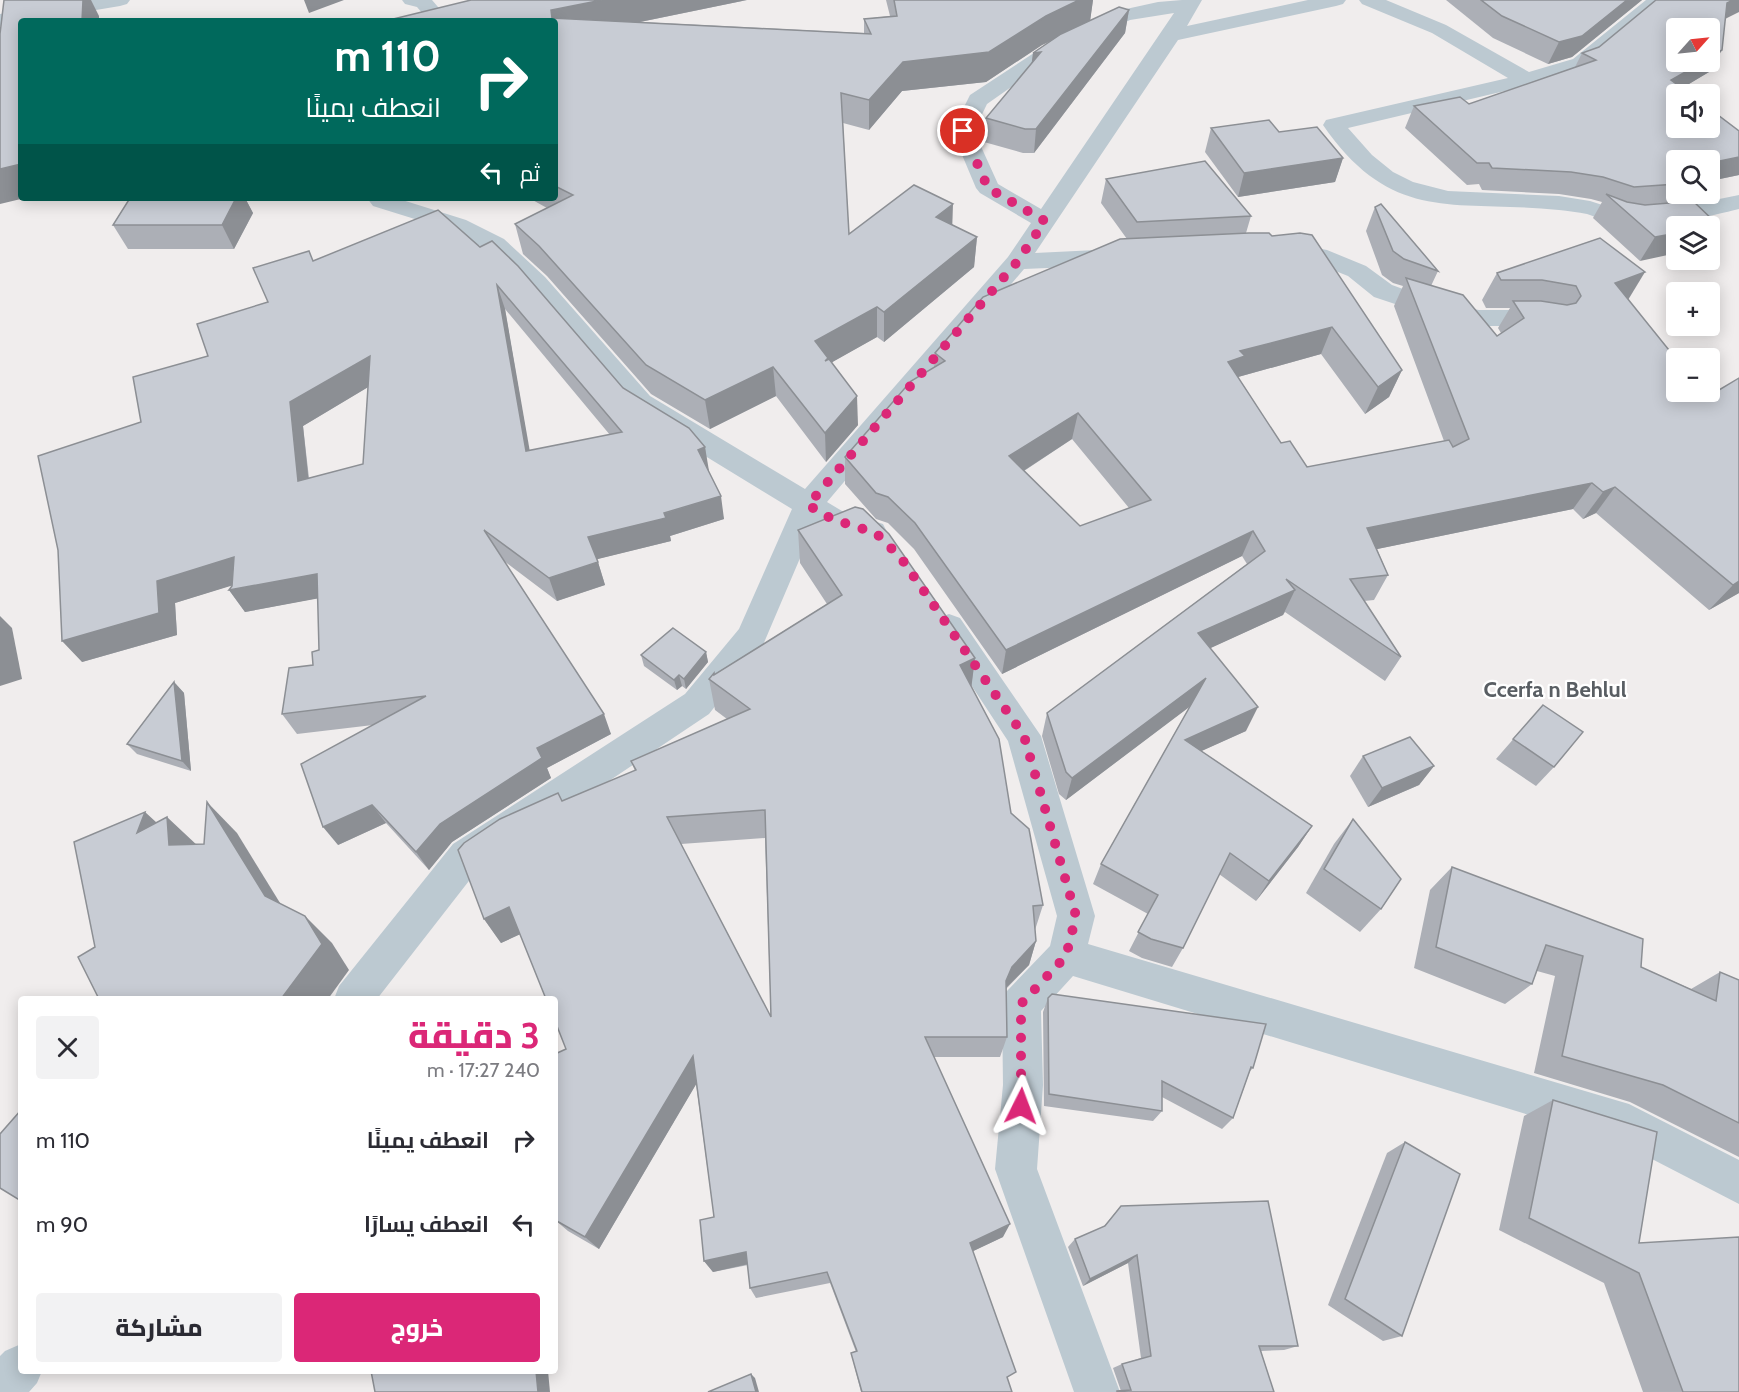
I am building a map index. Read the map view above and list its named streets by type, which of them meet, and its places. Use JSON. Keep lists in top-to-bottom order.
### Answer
{
  "districts": ["Ccerfa n Behlul"],
  "north": "top right",
  "page": {
    "map_buttons": ["+", "−"],
    "turn": ["110 m", "انعطف يمينًا"],
    "then": "ثم",
    "heading": ["3 دقيقة", "240 m · 17:27"],
    "list": [
      {
        "name": "انعطف يمينًا",
        "value": "110 m"
      },
      {
        "name": "انعطف يسارًا",
        "value": "90 m"
      }
    ],
    "buttons": ["خروج", "مشاركة"]
  }
}
